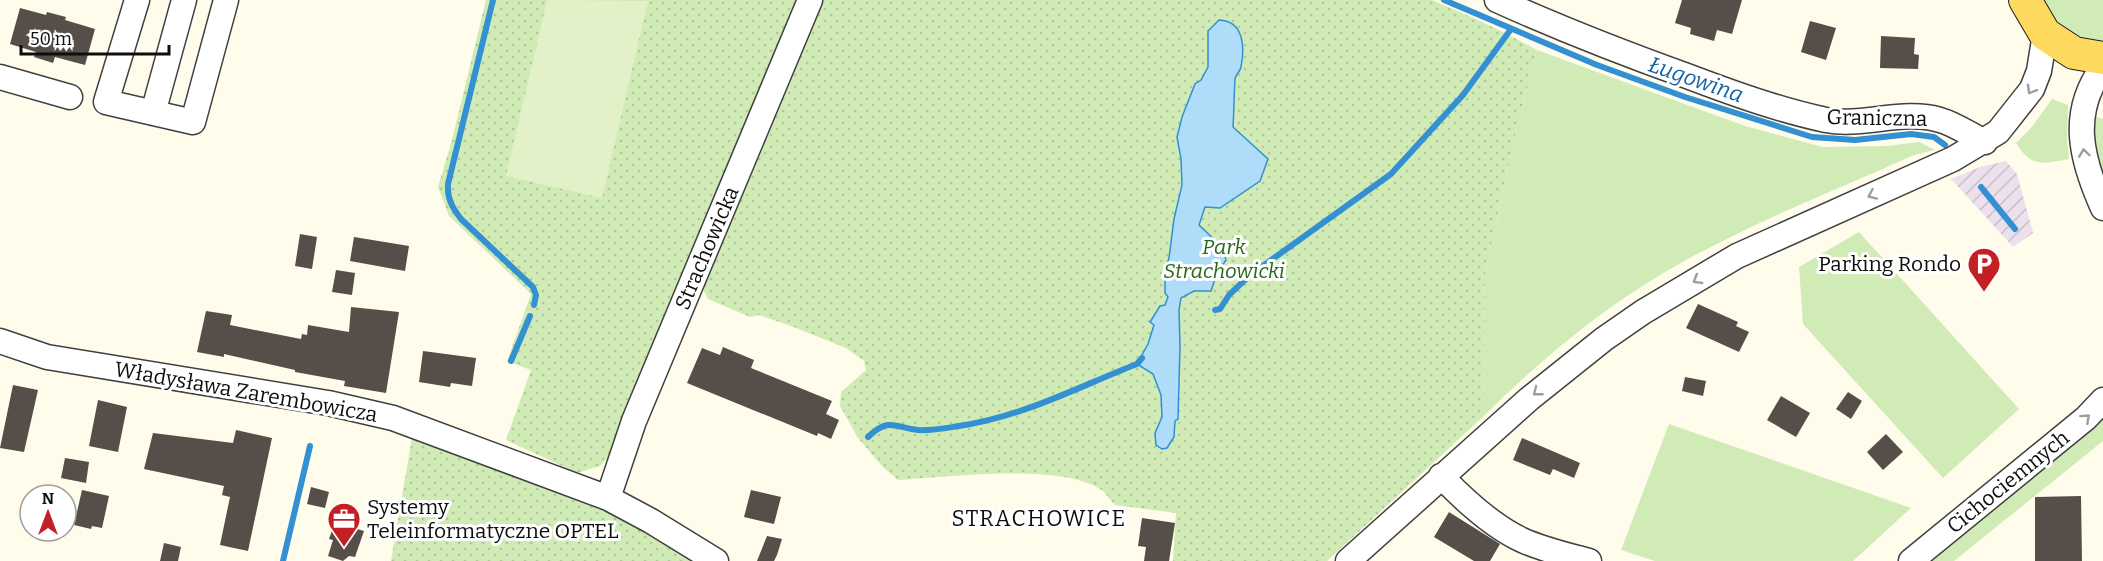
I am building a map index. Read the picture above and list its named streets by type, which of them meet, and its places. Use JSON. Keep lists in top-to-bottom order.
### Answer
{
  "streets": {
    "street": [
      "Graniczna",
      "Strachowicka",
      "Władysława Zarembowicza",
      "Cichociemnych"
    ]
  },
  "crossings": [
    ["Strachowicka", "Władysława Zarembowicza"]
  ],
  "one_way": ["Cichociemnych"],
  "districts": ["STRACHOWICE"],
  "water": ["Ługowina"],
  "parks": ["Park Strachowicki"],
  "places": {
    "parking": ["Parking Rondo"],
    "office": ["Systemy Teleinformatyczne OPTEL"]
  },
  "scale_bar": "50 m",
  "north": "top"
}
